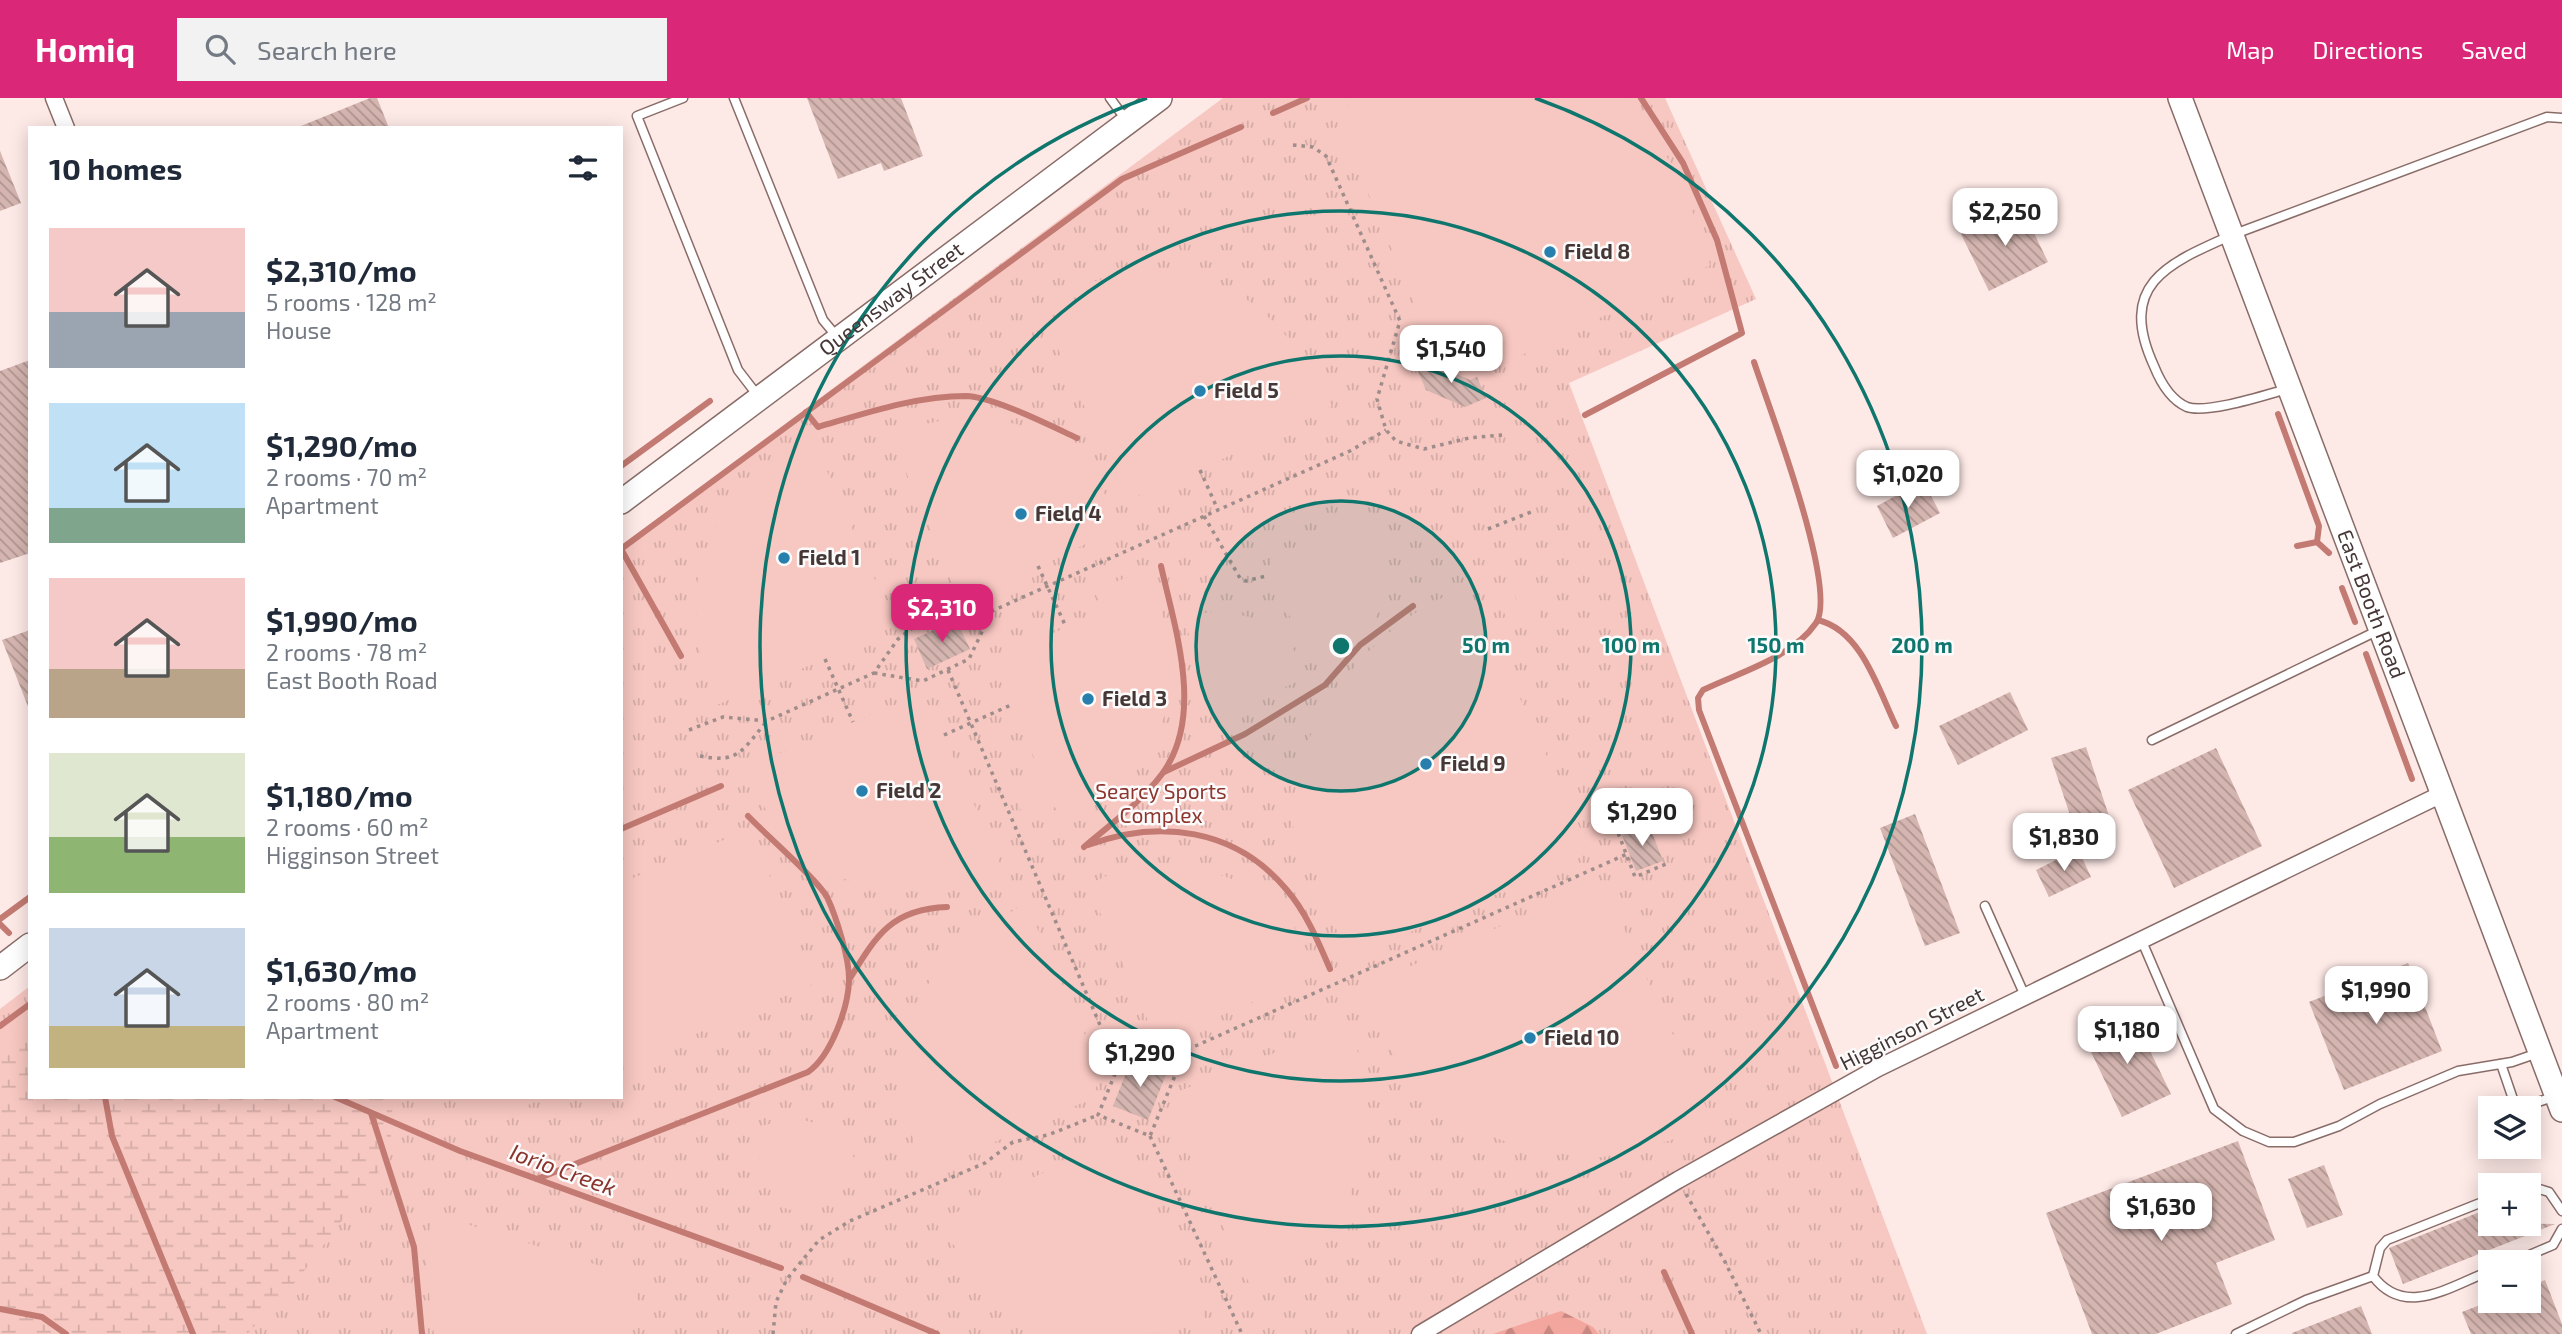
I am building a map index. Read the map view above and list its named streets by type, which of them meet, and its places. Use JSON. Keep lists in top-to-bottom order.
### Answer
{
  "streets": {
    "street": ["Queensway Street", "East Booth Road", "Higginson Street"]
  },
  "crossings": [
    ["East Booth Road", "Higginson Street"]
  ],
  "water": ["Iorio Creek"],
  "parks": ["Searcy Sports Complex"],
  "places": [
    "Field 8",
    "Field 5",
    "Field 4",
    "Field 1",
    "Field 3",
    "Field 9",
    "Field 2",
    "Field 10"
  ],
  "page": {
    "header": "Homiq",
    "search": "Search here",
    "nav": ["Map", "Directions", "Saved"],
    "heading": "10 homes",
    "price": [
      "$2,250",
      "$1,540",
      "$1,020",
      "$2,310",
      "$1,290",
      "$1,830",
      "$1,990",
      "$1,180",
      "$1,290",
      "$1,630"
    ],
    "list": [
      {
        "name": "$2,310/mo",
        "note": "5 rooms · 128 m² · House"
      },
      {
        "name": "$1,290/mo",
        "note": "2 rooms · 70 m² · Apartment"
      },
      {
        "name": "$1,990/mo",
        "note": "2 rooms · 78 m² · East Booth Road"
      },
      {
        "name": "$1,180/mo",
        "note": "2 rooms · 60 m² · Higginson Street"
      },
      {
        "name": "$1,630/mo",
        "note": "2 rooms · 80 m² · Apartment"
      }
    ],
    "map_buttons": ["+", "−"]
  },
  "rings": [
    "50 m",
    "100 m",
    "150 m",
    "200 m"
  ]
}
